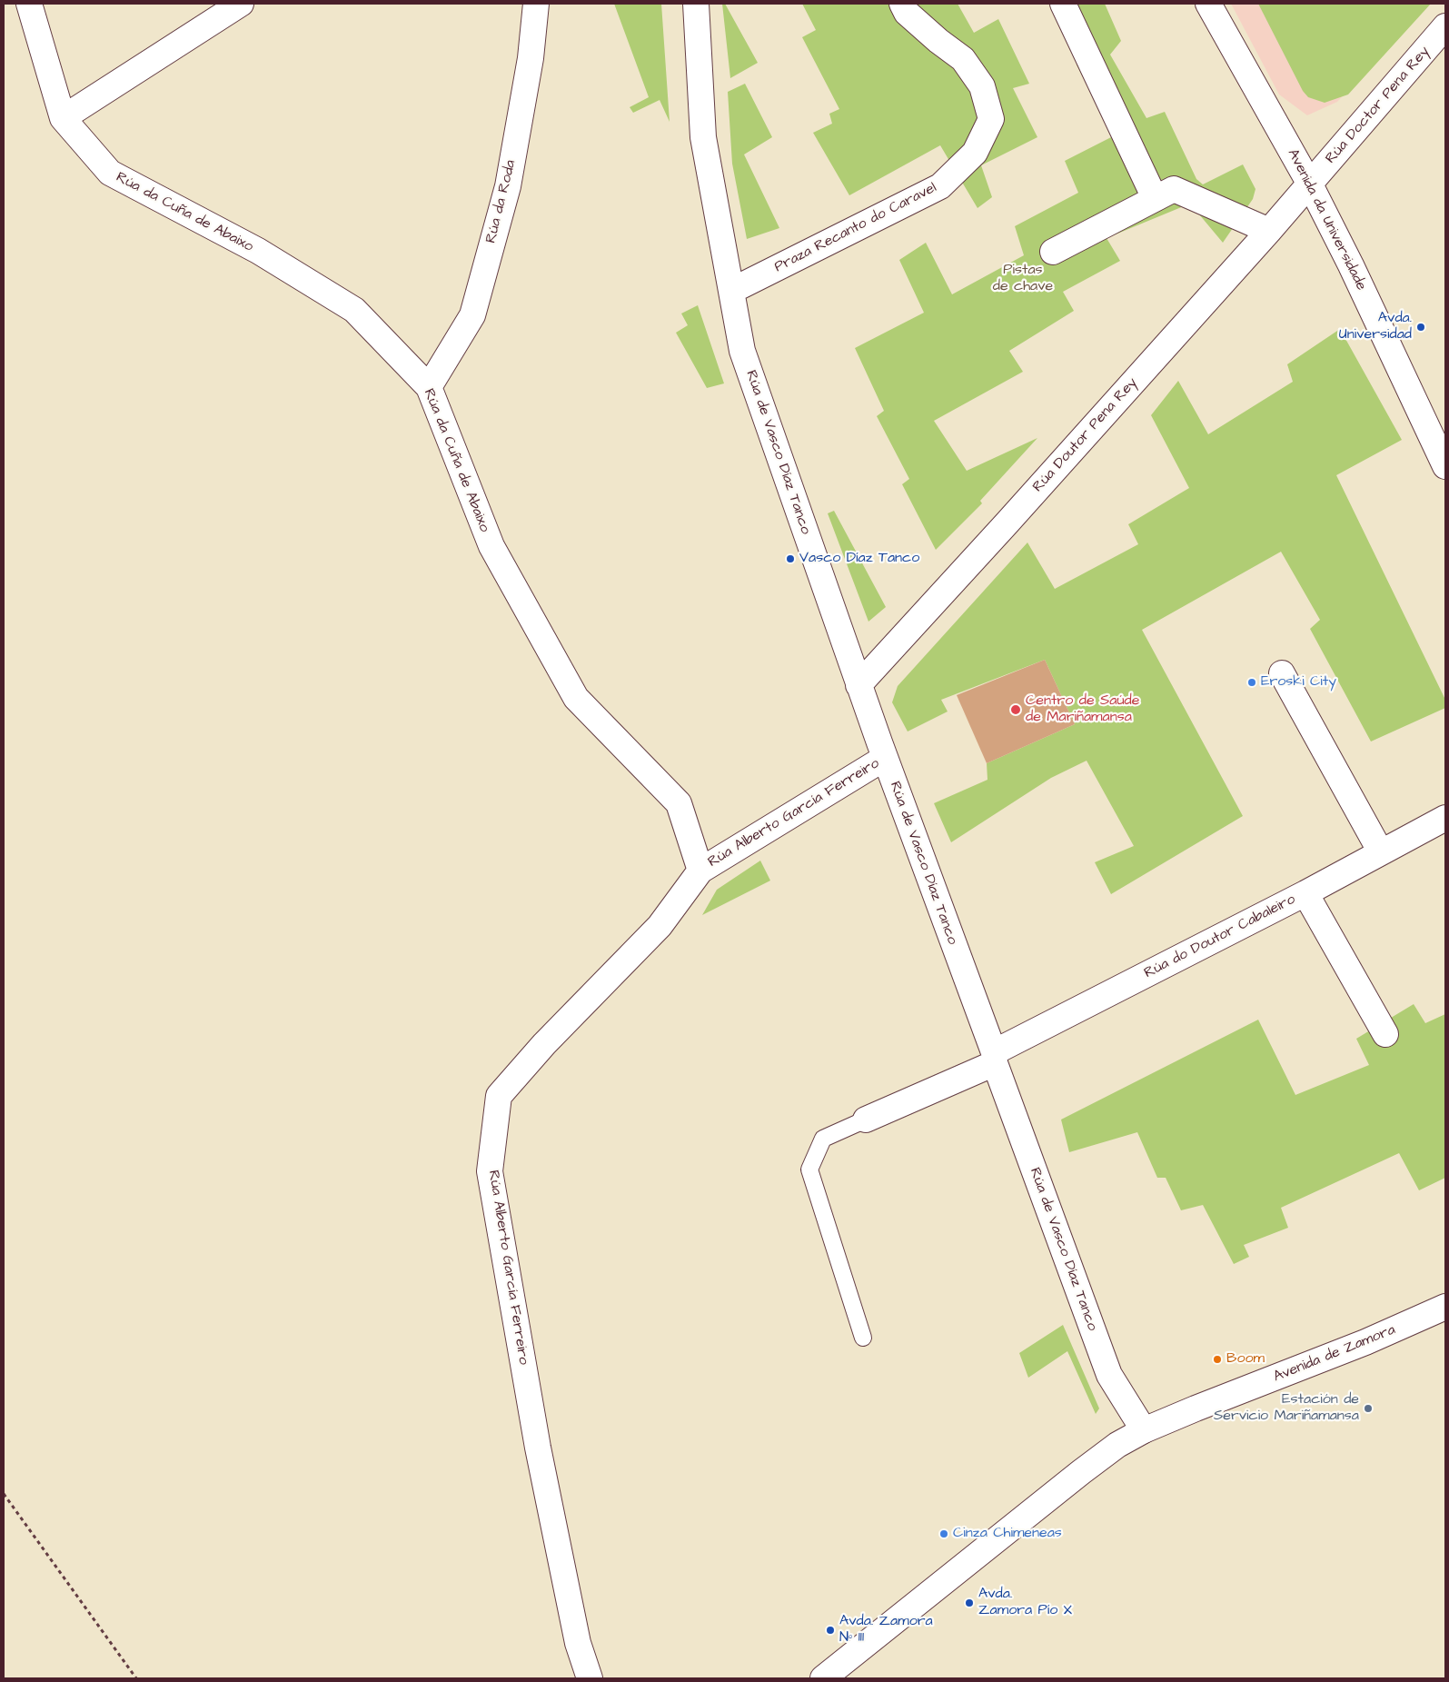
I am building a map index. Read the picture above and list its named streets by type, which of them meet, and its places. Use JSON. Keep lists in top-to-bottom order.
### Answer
{
  "streets": {
    "street": [
      "Rúa Doctor Pena Rey",
      "Rúa da Roda",
      "Rúa da Cuña de Abaixo",
      "Avenida da Universidade",
      "Praza Recanto do Caravel",
      "Rúa Doutor Pena Rey",
      "Rúa de Vasco Díaz Tanco",
      "Rúa Alberto García Ferreiro",
      "Rúa do Doutor Cabaleiro",
      "Avenida de Zamora"
    ]
  },
  "crossings": [
    ["Rúa Doctor Pena Rey", "Avenida da Universidade"],
    ["Rúa Doctor Pena Rey", "Rúa Doutor Pena Rey"],
    ["Rúa da Roda", "Rúa da Cuña de Abaixo"],
    ["Rúa da Cuña de Abaixo", "Rúa Alberto García Ferreiro"],
    ["Avenida da Universidade", "Rúa Doutor Pena Rey"],
    ["Praza Recanto do Caravel", "Rúa de Vasco Díaz Tanco"],
    ["Rúa Doutor Pena Rey", "Rúa de Vasco Díaz Tanco"],
    ["Rúa de Vasco Díaz Tanco", "Rúa Alberto García Ferreiro"],
    ["Rúa de Vasco Díaz Tanco", "Rúa do Doutor Cabaleiro"],
    ["Rúa de Vasco Díaz Tanco", "Avenida de Zamora"]
  ],
  "parks": ["Pistas de chave"],
  "places": [
    "Avda. Universidad",
    "Vasco Díaz Tanco",
    "Eroski City",
    "Centro de Saúde de Mariñamansa",
    "Boom",
    "Estación de Servicio Mariñamansa",
    "Cinza Chimeneas",
    "Avda. Zamora Pío X",
    "Avda. Zamora Nº 111"
  ]
}
